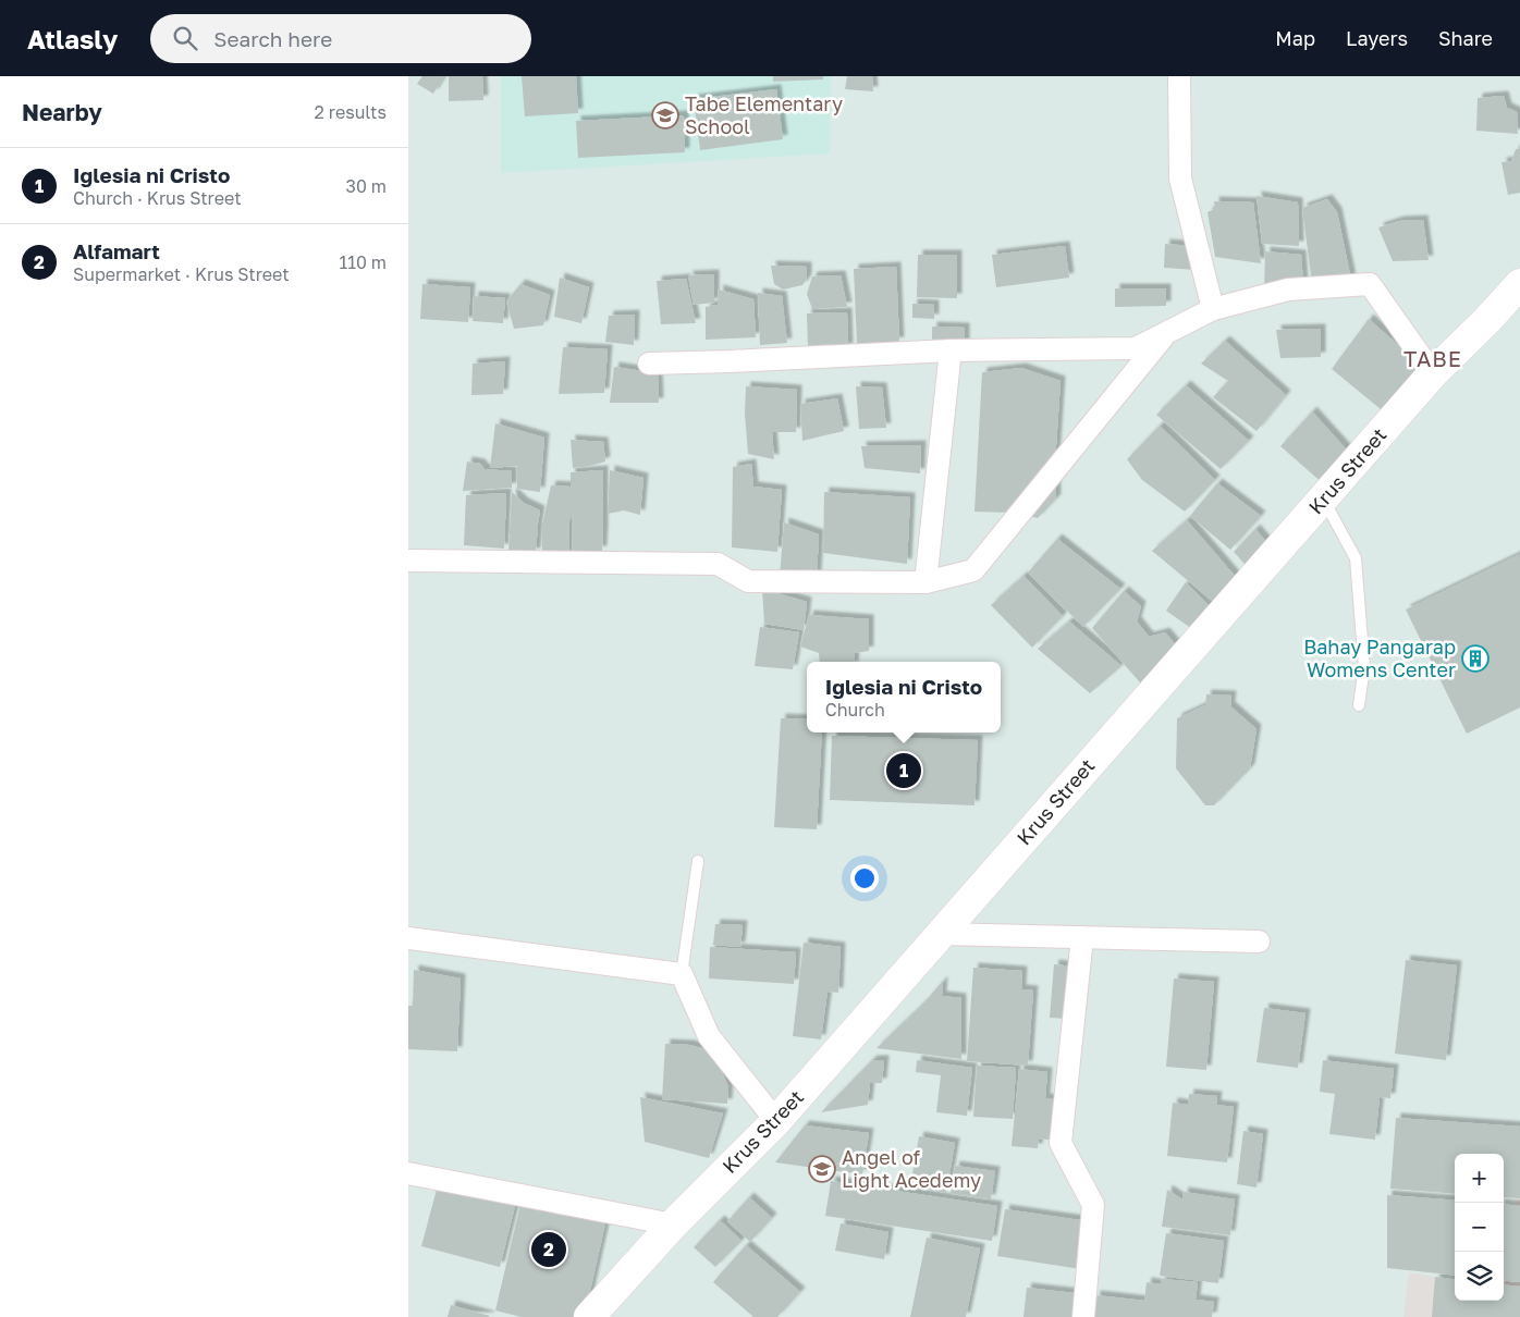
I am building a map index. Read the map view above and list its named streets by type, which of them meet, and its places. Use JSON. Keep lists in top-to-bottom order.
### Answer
{
  "streets": {
    "main road": ["Krus Street"]
  },
  "districts": ["TABE"],
  "places": {
    "school or university": ["Tabe Elementary School", "Angel of Light Acedemy"],
    "building": ["Bahay Pangarap Womens Center"]
  },
  "page": {
    "header": "Atlasly",
    "search": "Search here",
    "nav": ["Map", "Layers", "Share"],
    "heading": ["Nearby", "2 results"],
    "list": [
      {
        "mark": "1",
        "name": "Iglesia ni Cristo",
        "note": "Church · Krus Street",
        "value": "30 m"
      },
      {
        "mark": "2",
        "name": "Alfamart",
        "note": "Supermarket · Krus Street",
        "value": "110 m"
      }
    ],
    "popup": ["Iglesia ni Cristo", "Church"],
    "pins": ["1", "2"],
    "map_buttons": ["+", "−"]
  }
}
